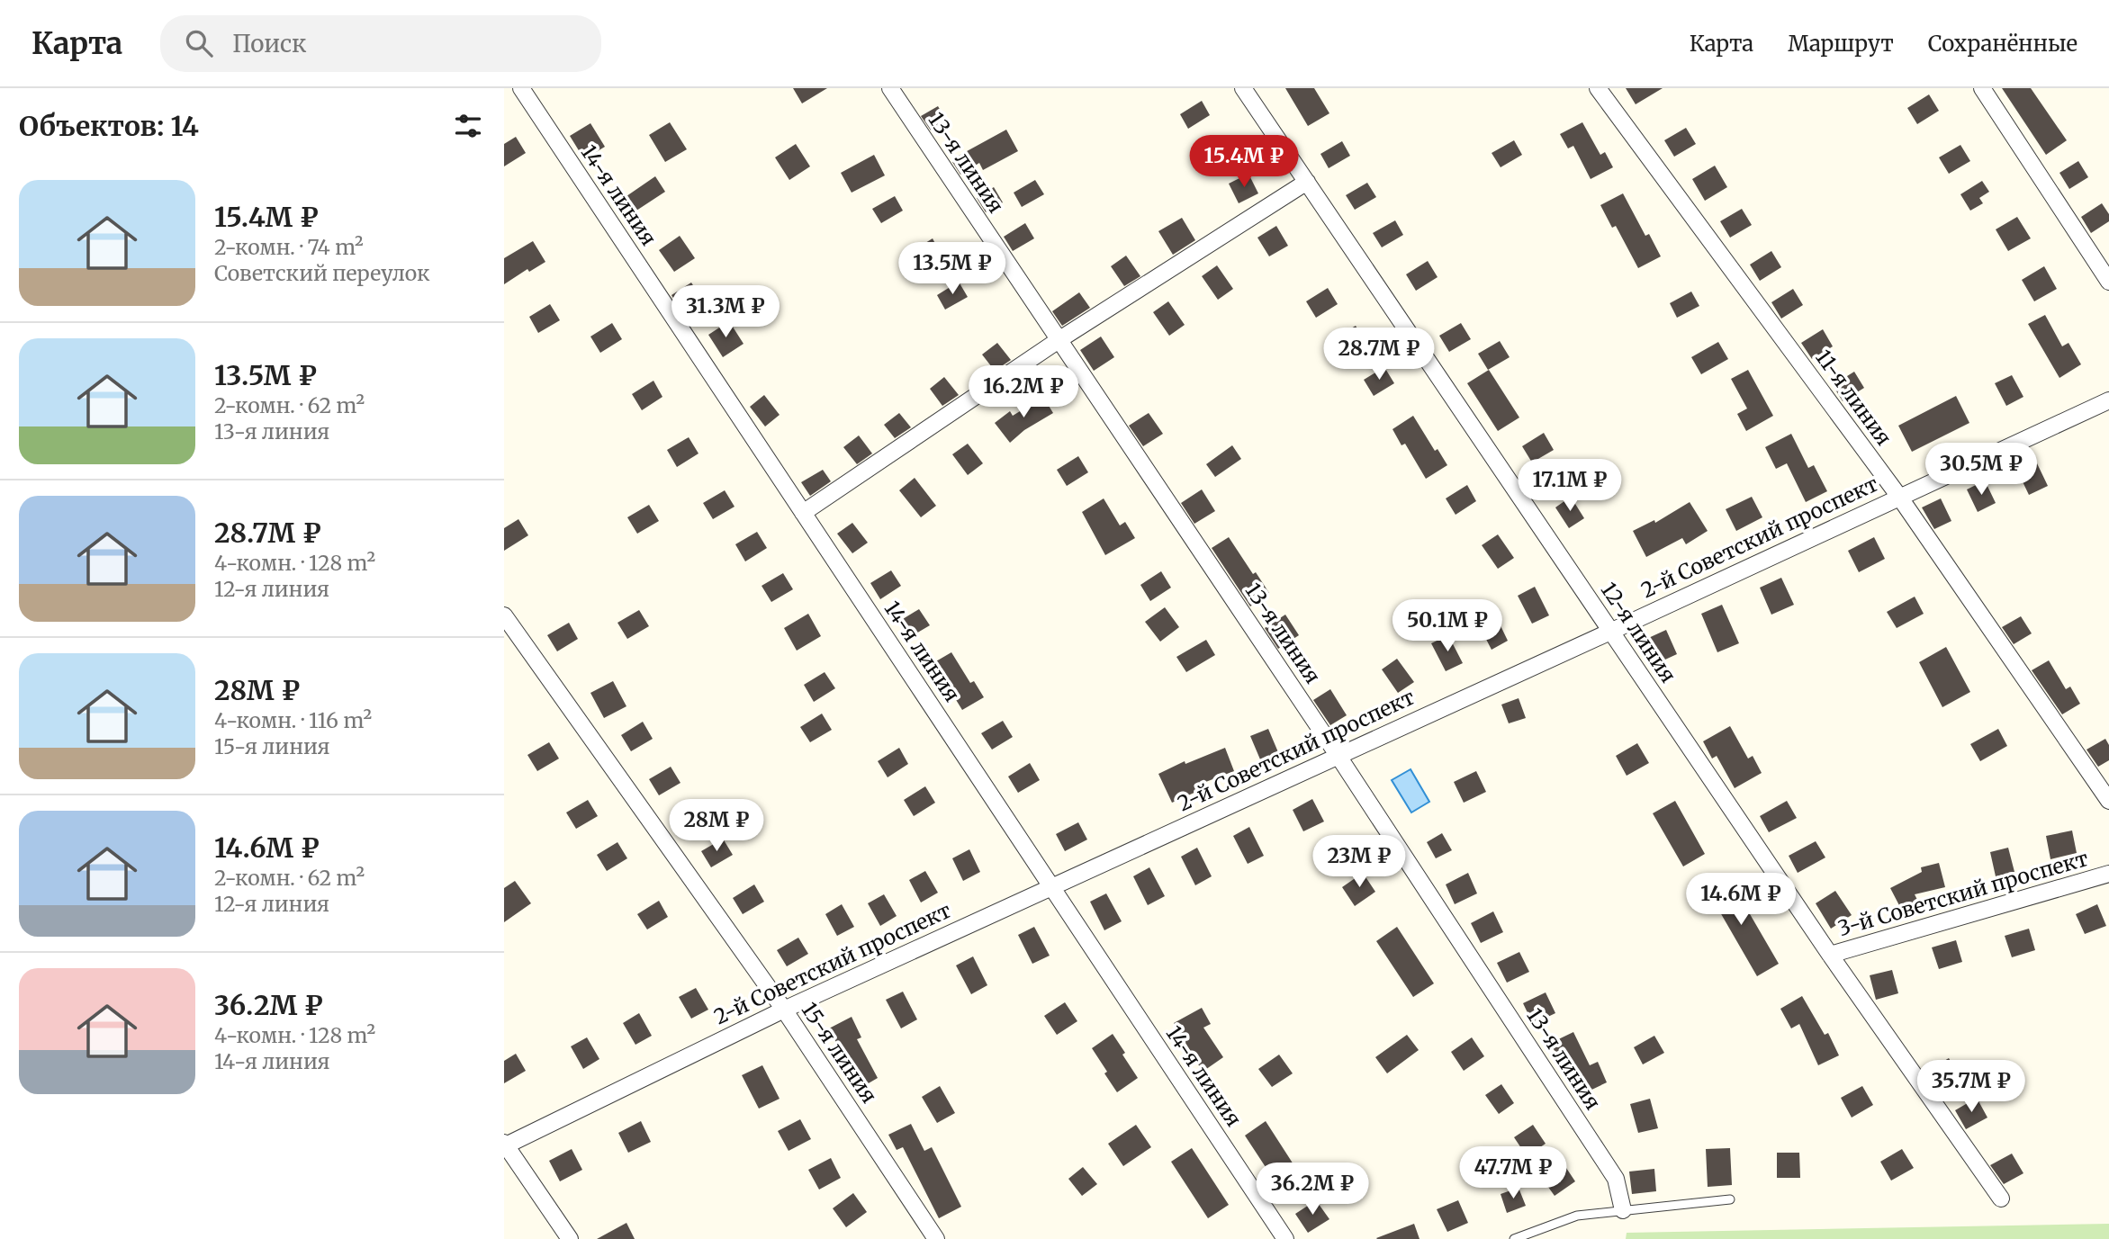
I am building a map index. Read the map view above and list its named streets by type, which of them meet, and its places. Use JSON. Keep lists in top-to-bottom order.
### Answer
{
  "streets": {
    "street": [
      "13-я линия",
      "14-я линия",
      "11-я линия",
      "2-й Советский проспект",
      "12-я линия",
      "3-й Советский проспект",
      "15-я линия"
    ]
  },
  "crossings": [
    ["13-я линия", "2-й Советский проспект"],
    ["14-я линия", "2-й Советский проспект"],
    ["11-я линия", "2-й Советский проспект"],
    ["2-й Советский проспект", "12-я линия"],
    ["2-й Советский проспект", "15-я линия"],
    ["12-я линия", "3-й Советский проспект"]
  ],
  "page": {
    "header": "Карта",
    "search": "Поиск",
    "nav": ["Карта", "Маршрут", "Сохранённые"],
    "heading": "Объектов: 14",
    "price": [
      "15.4M ₽",
      "13.5M ₽",
      "31.3M ₽",
      "28.7M ₽",
      "16.2M ₽",
      "30.5M ₽",
      "17.1M ₽",
      "50.1M ₽",
      "28M ₽",
      "23M ₽",
      "14.6M ₽",
      "35.7M ₽",
      "47.7M ₽",
      "36.2M ₽"
    ],
    "list": [
      {
        "name": "15.4M ₽",
        "note": "2-комн. · 74 m² · Советский переулок"
      },
      {
        "name": "13.5M ₽",
        "note": "2-комн. · 62 m² · 13-я линия"
      },
      {
        "name": "28.7M ₽",
        "note": "4-комн. · 128 m² · 12-я линия"
      },
      {
        "name": "28M ₽",
        "note": "4-комн. · 116 m² · 15-я линия"
      },
      {
        "name": "14.6M ₽",
        "note": "2-комн. · 62 m² · 12-я линия"
      },
      {
        "name": "36.2M ₽",
        "note": "4-комн. · 128 m² · 14-я линия"
      }
    ]
  }
}
